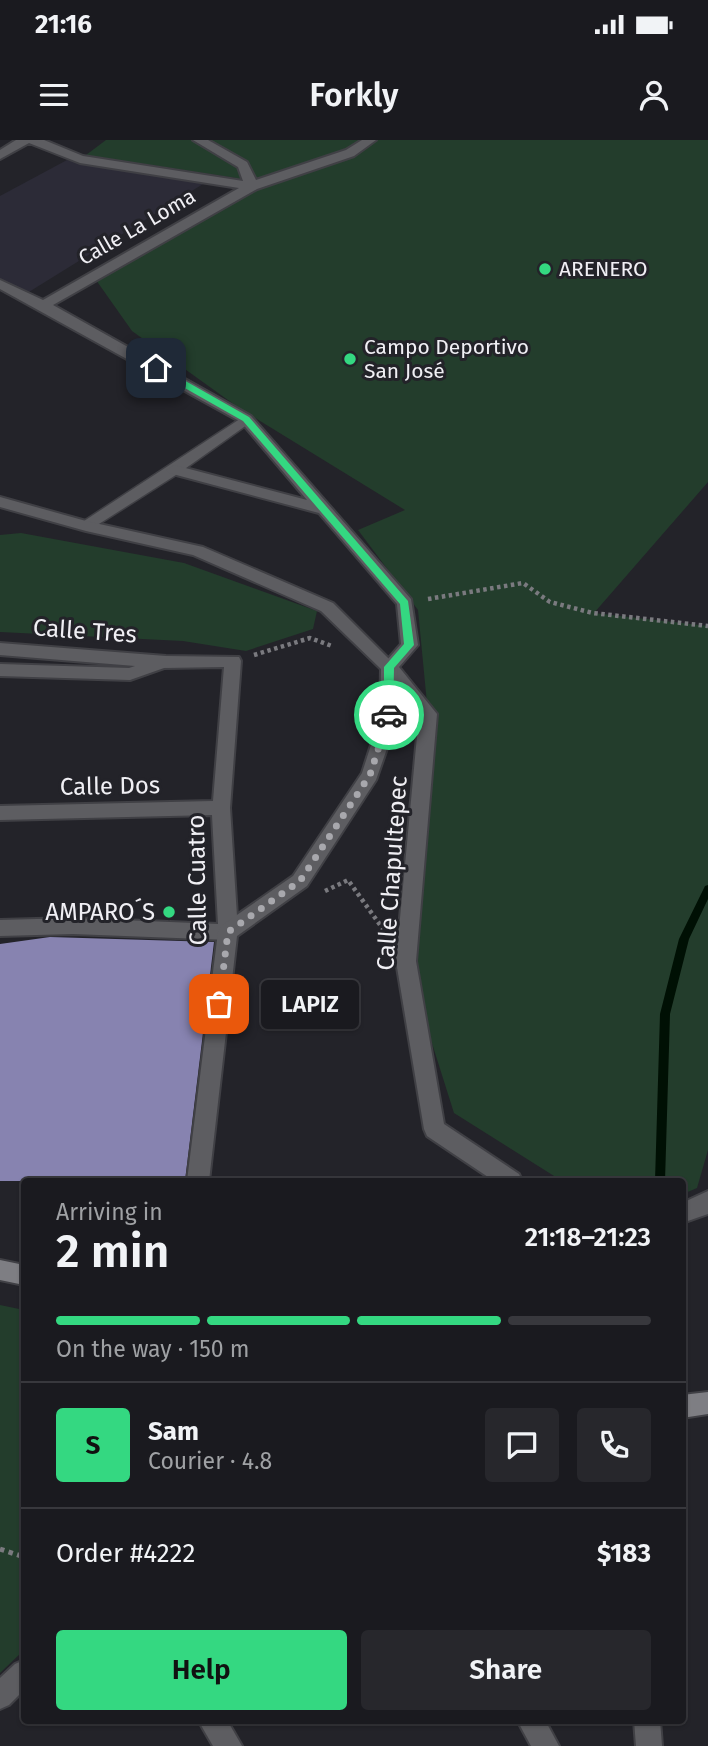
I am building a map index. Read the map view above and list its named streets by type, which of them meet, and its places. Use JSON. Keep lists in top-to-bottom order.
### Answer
{
  "streets": {
    "street": [
      "Calle La Loma",
      "Calle Tres",
      "Calle Dos",
      "Calle Chapultepec",
      "Calle Cuatro"
    ]
  },
  "crossings": [
    ["Calle Tres", "Calle Cuatro"],
    ["Calle Dos", "Calle Cuatro"]
  ],
  "places": [
    "ARENERO",
    "Campo Deportivo San José",
    "AMPARO´S",
    "LAPIZ"
  ],
  "page": {
    "status": "21:16",
    "header": "Forkly",
    "bubble": "LAPIZ",
    "heading": ["2 min", "Arriving in", "21:18–21:23"],
    "panel": [
      "Sam",
      "Courier · 4.8",
      "Order #4222",
      "$183"
    ],
    "bar": "On the way · 150 m",
    "round": "S",
    "buttons": ["Help", "Share"]
  }
}
